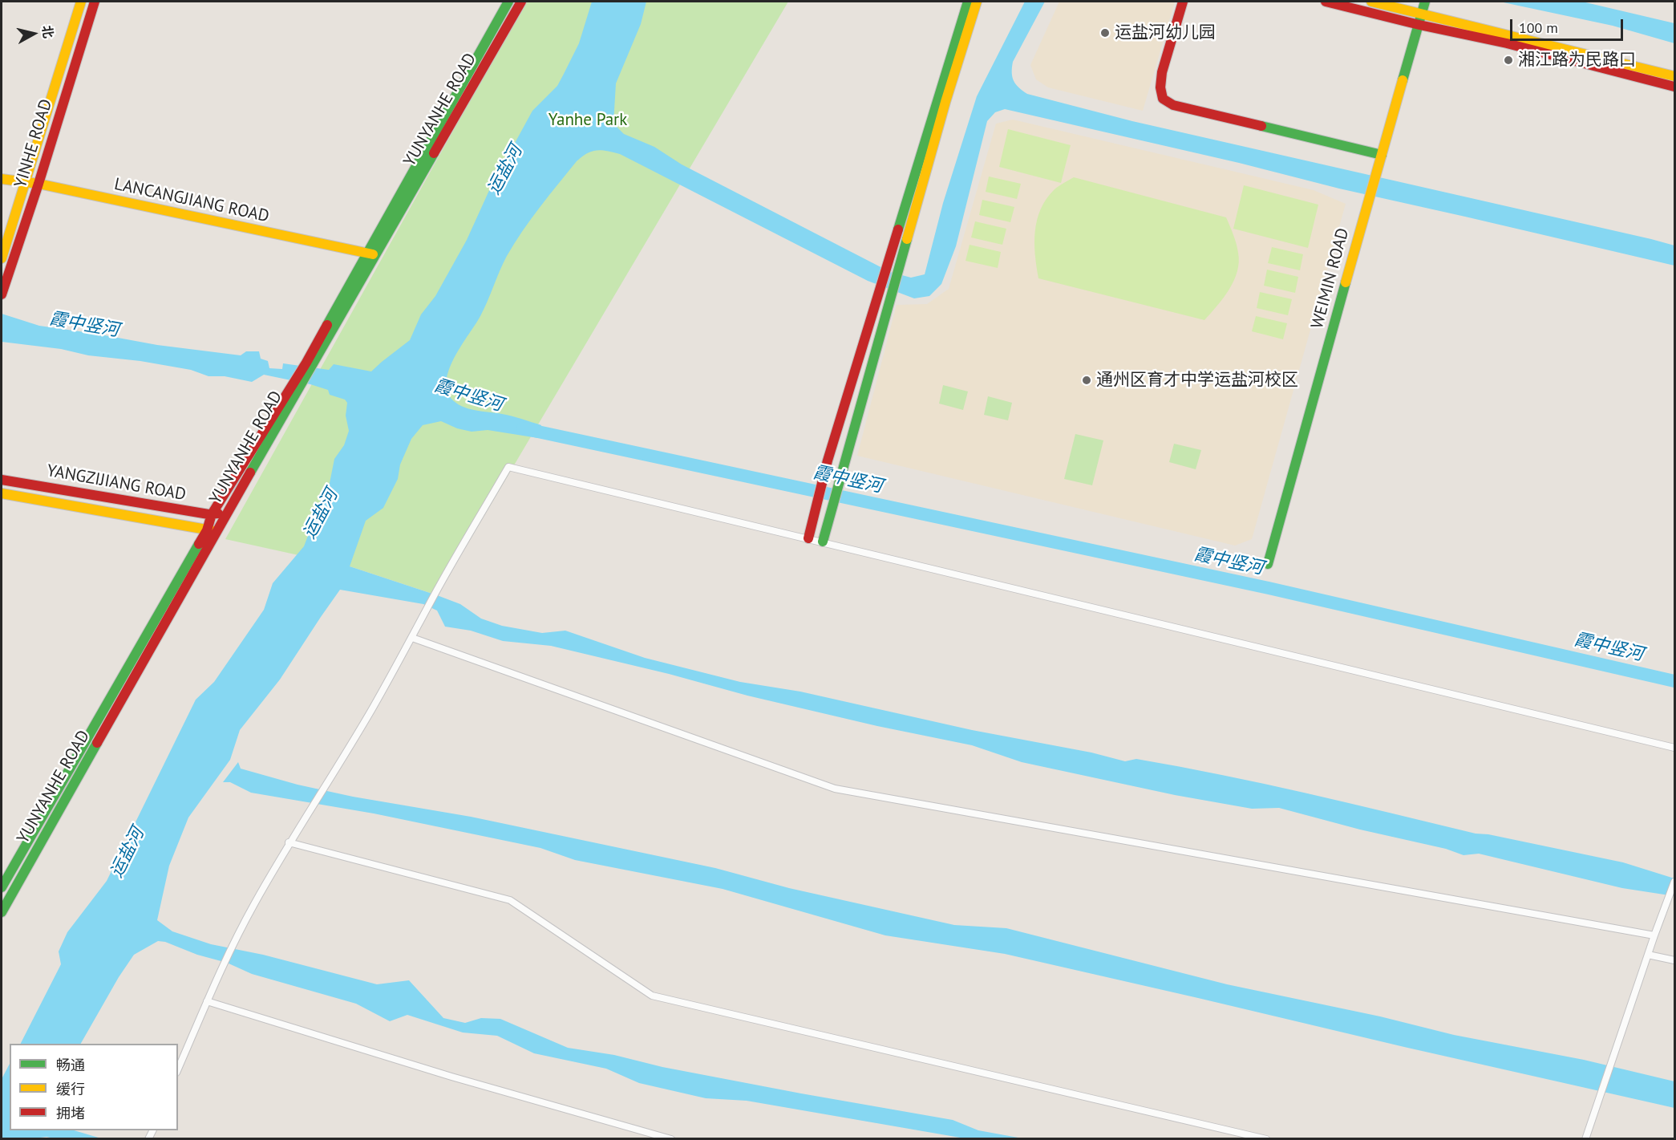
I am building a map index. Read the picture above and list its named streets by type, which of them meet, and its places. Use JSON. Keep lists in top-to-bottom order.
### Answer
{
  "streets": {
    "street": [
      "YUNYANHE ROAD",
      "YINHE ROAD",
      "LANCANGJIANG ROAD",
      "WEIMIN ROAD",
      "YANGZIJIANG ROAD"
    ]
  },
  "crossings": [
    ["YUNYANHE ROAD", "LANCANGJIANG ROAD"],
    ["YUNYANHE ROAD", "YANGZIJIANG ROAD"],
    ["YINHE ROAD", "LANCANGJIANG ROAD"]
  ],
  "water": ["运盐河", "霞中竖河"],
  "parks": ["Yanhe Park"],
  "places": ["运盐河幼儿园", "湘江路为民路口", "通州区育才中学运盐河校区"],
  "legend": ["畅通", "缓行", "拥堵"],
  "scale_bar": "100 m",
  "north": "right"
}
